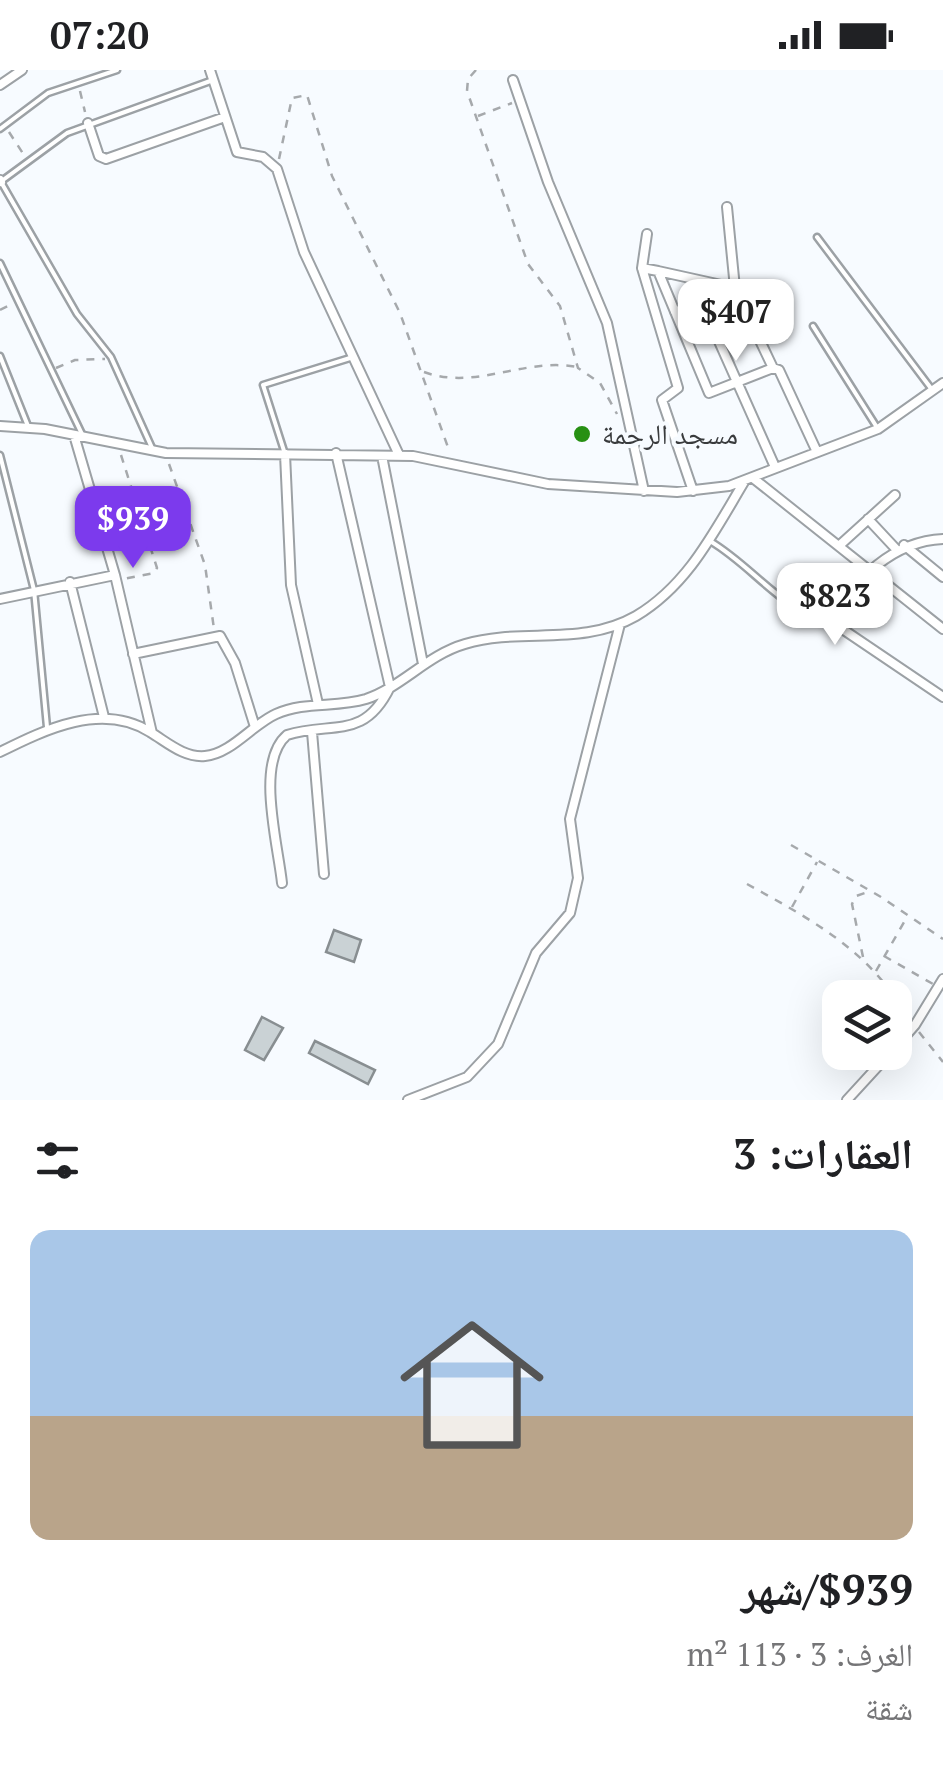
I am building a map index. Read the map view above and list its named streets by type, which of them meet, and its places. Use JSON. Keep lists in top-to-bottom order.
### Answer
{
  "places": ["مسجد الرحمة"],
  "page": {
    "status": "07:20",
    "price": ["$407", "$939", "$823"],
    "heading": "العقارات: 3",
    "list": [
      {
        "name": "$939/شهر",
        "note": "الغرف: 3 · 113 m² · شقة"
      }
    ]
  }
}
